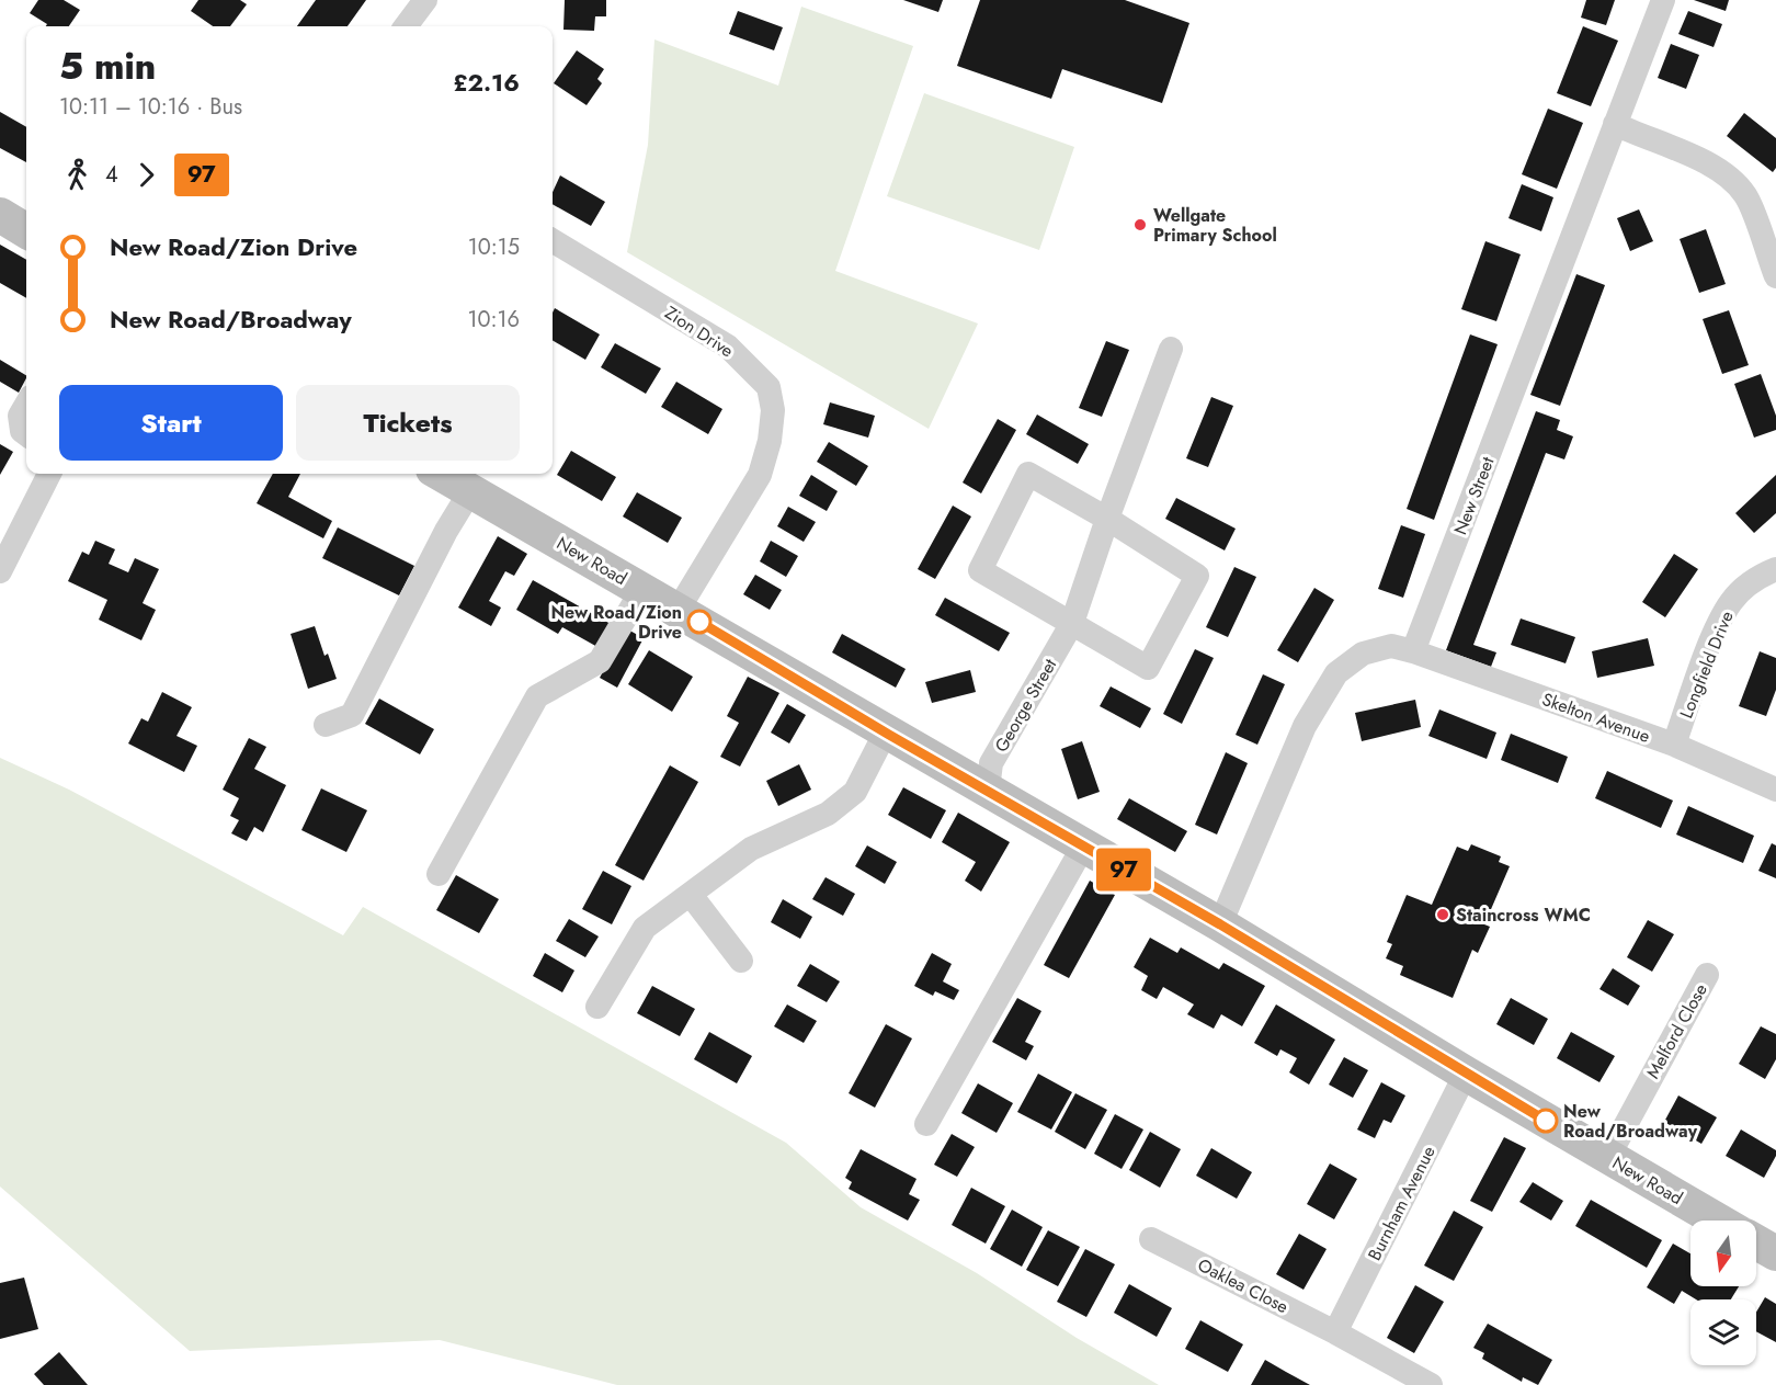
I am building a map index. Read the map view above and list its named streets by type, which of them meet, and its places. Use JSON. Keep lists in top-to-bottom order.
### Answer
{
  "streets": {
    "street": [
      "Zion Drive",
      "New Street",
      "New Road",
      "Longfield Drive",
      "George Street",
      "Skelton Avenue",
      "Melford Close",
      "Burnham Avenue",
      "Oaklea Close"
    ]
  },
  "crossings": [
    ["Zion Drive", "New Road"],
    ["New Street", "Skelton Avenue"],
    ["New Road", "George Street"],
    ["New Road", "Melford Close"],
    ["New Road", "Burnham Avenue"],
    ["Longfield Drive", "Skelton Avenue"],
    ["Burnham Avenue", "Oaklea Close"]
  ],
  "places": [
    "Wellgate Primary School",
    "New Road/Zion Drive",
    "Staincross WMC",
    "New Road/Broadway"
  ],
  "lines": ["bus line 97"],
  "north": "bottom",
  "page": {
    "on_map": "97",
    "heading": ["5 min", "10:11 – 10:16 · Bus", "£2.16"],
    "legs": ["4", "97"],
    "list": [
      {
        "name": "New Road/Zion Drive",
        "value": "10:15"
      },
      {
        "name": "New Road/Broadway",
        "value": "10:16"
      }
    ],
    "buttons": ["Start", "Tickets"]
  }
}
